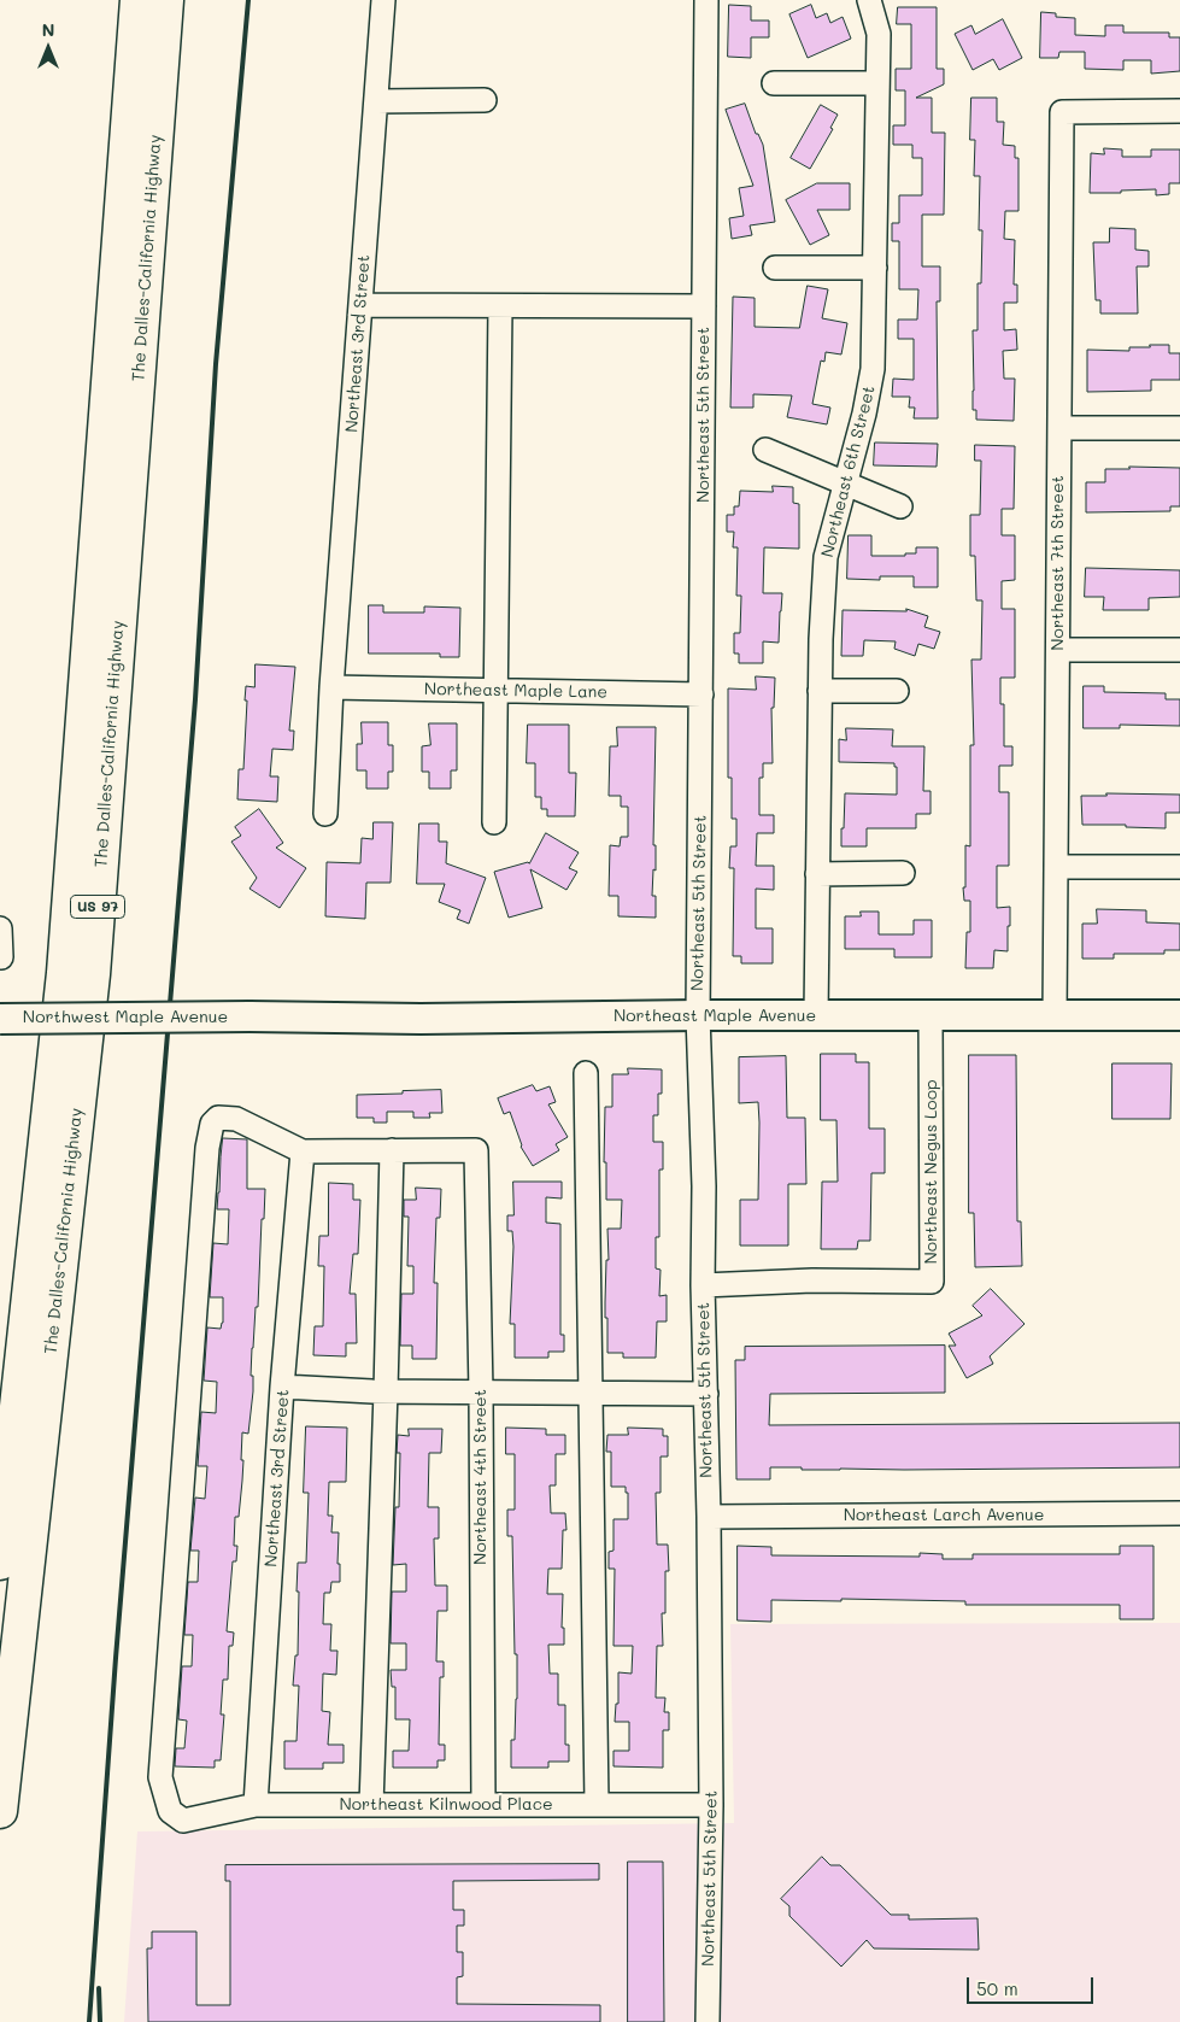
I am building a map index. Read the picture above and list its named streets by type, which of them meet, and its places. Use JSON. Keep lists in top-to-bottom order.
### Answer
{
  "streets": {
    "highway": ["The Dalles-California Highway", "US 97"],
    "main road": ["Northeast Maple Avenue", "Northwest Maple Avenue"],
    "street": [
      "Northeast 3rd Street",
      "Northeast 5th Street",
      "Northeast 6th Street",
      "Northeast 7th Street",
      "Northeast Maple Lane",
      "Northeast Negus Loop",
      "Northeast 4th Street",
      "Northeast Larch Avenue",
      "Northeast Kilnwood Place"
    ]
  },
  "crossings": [
    ["Northeast 3rd Street", "Northeast Maple Lane"],
    ["Northeast 3rd Street", "Northeast Kilnwood Place"],
    ["Northeast 5th Street", "Northeast Maple Lane"],
    ["Northeast 5th Street", "Northeast Maple Avenue"],
    ["Northeast 5th Street", "Northeast Negus Loop"],
    ["Northeast 5th Street", "Northeast Larch Avenue"],
    ["Northeast 5th Street", "Northeast Kilnwood Place"],
    ["Northeast 6th Street", "Northeast Maple Avenue"],
    ["Northeast 7th Street", "Northeast Maple Avenue"],
    ["Northeast Maple Avenue", "Northwest Maple Avenue"],
    ["Northeast Maple Avenue", "Northeast Negus Loop"],
    ["Northeast 4th Street", "Northeast Kilnwood Place"]
  ],
  "scale_bar": "50 m",
  "north": "top"
}
